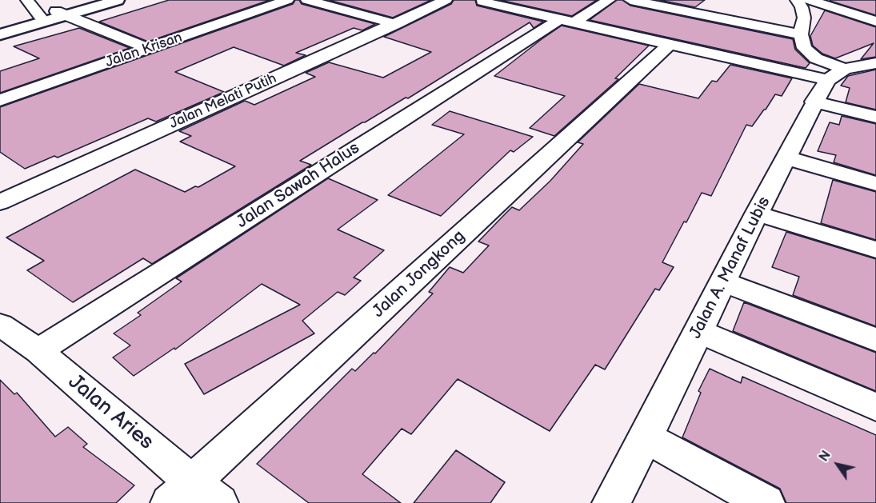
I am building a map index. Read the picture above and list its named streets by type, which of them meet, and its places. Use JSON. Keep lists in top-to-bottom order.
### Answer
{
  "streets": {
    "street": [
      "Jalan Krisan",
      "Jalan Melati Putih",
      "Jalan Sawah Halus",
      "Jalan A. Manaf Lubis",
      "Jalan Jongkong",
      "Jalan Aries"
    ]
  },
  "crossings": [
    ["Jalan Sawah Halus", "Jalan Aries"],
    ["Jalan Jongkong", "Jalan Aries"]
  ],
  "north": "top left"
}
